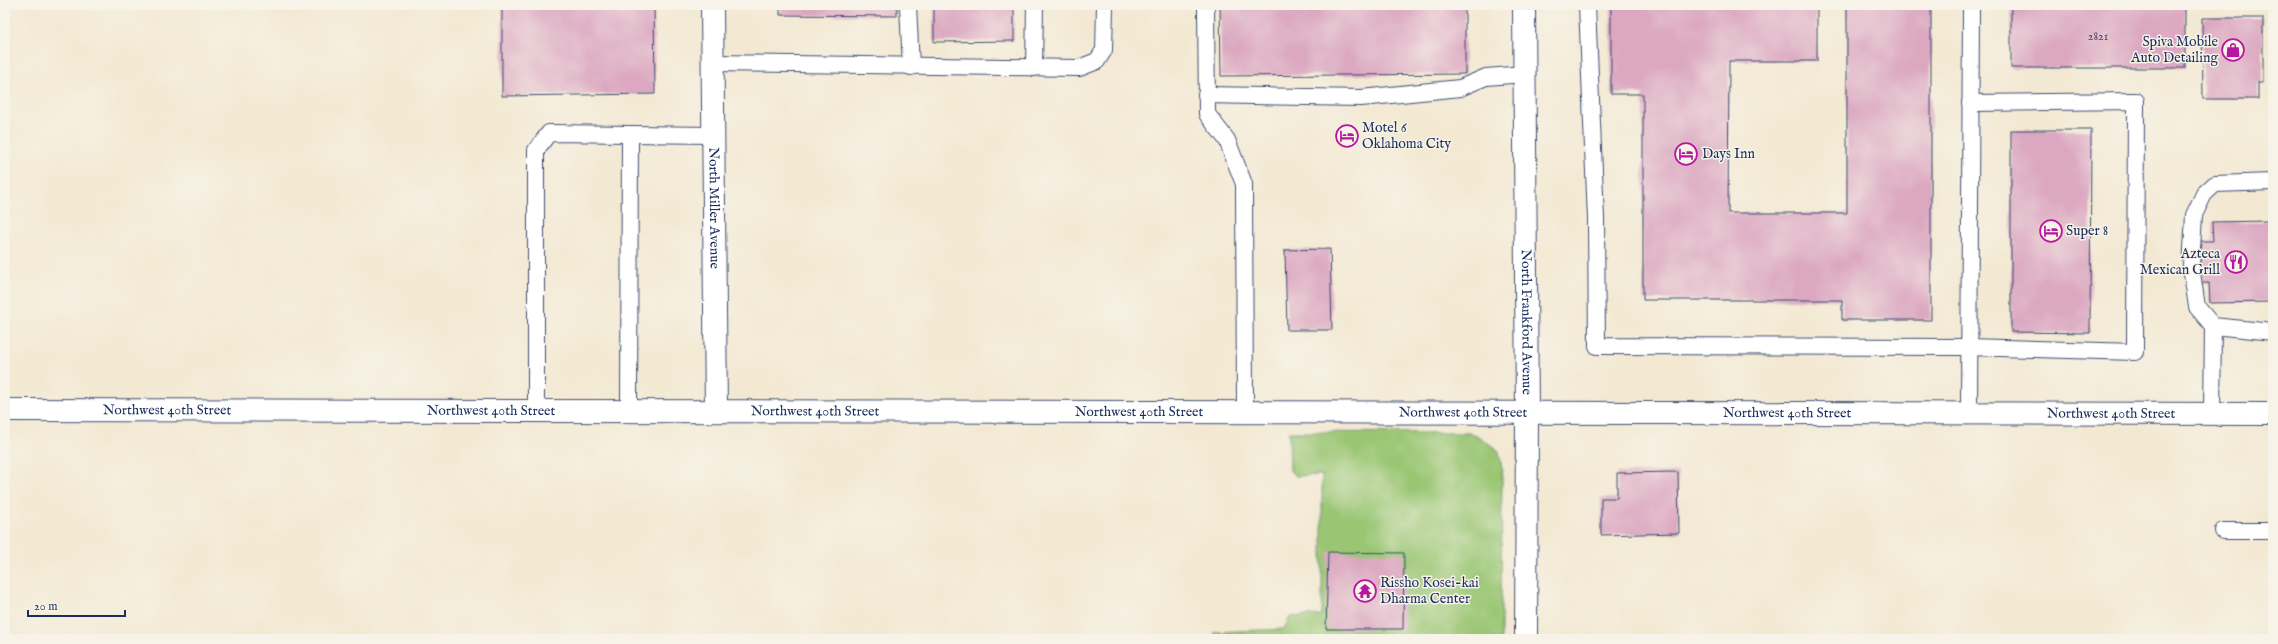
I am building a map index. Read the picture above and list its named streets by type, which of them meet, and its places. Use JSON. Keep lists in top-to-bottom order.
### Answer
{
  "streets": {
    "street": ["North Miller Avenue", "North Frankford Avenue", "Northwest 40th Street"]
  },
  "crossings": [
    ["North Miller Avenue", "Northwest 40th Street"],
    ["North Frankford Avenue", "Northwest 40th Street"]
  ],
  "places": {
    "shop": ["Spiva Mobile Auto Detailing"],
    "hotel": ["Motel 6 Oklahoma City", "Days Inn", "Super 8"],
    "restaurant": ["Azteca Mexican Grill"],
    "temple": ["Rissho Kosei-kai Dharma Center"]
  },
  "house_numbers": ["2821"],
  "scale_bar": "20 m"
}
